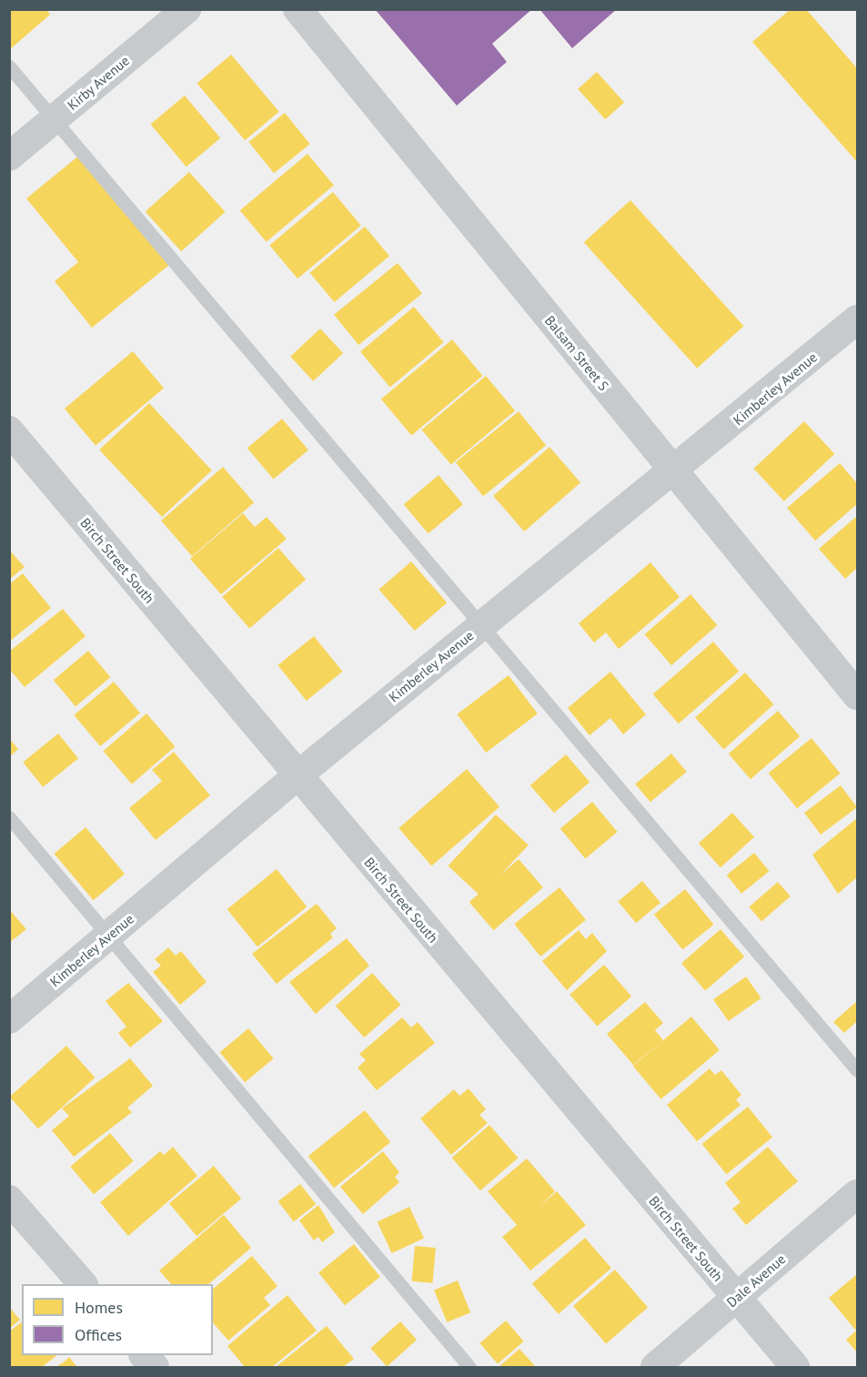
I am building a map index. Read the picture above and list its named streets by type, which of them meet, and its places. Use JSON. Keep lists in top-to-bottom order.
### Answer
{
  "streets": {
    "street": [
      "Kirby Avenue",
      "Balsam Street S",
      "Kimberley Avenue",
      "Birch Street South",
      "Dale Avenue"
    ]
  },
  "crossings": [
    ["Balsam Street S", "Kimberley Avenue"],
    ["Kimberley Avenue", "Birch Street South"],
    ["Birch Street South", "Dale Avenue"]
  ],
  "legend": ["Homes", "Offices"]
}
